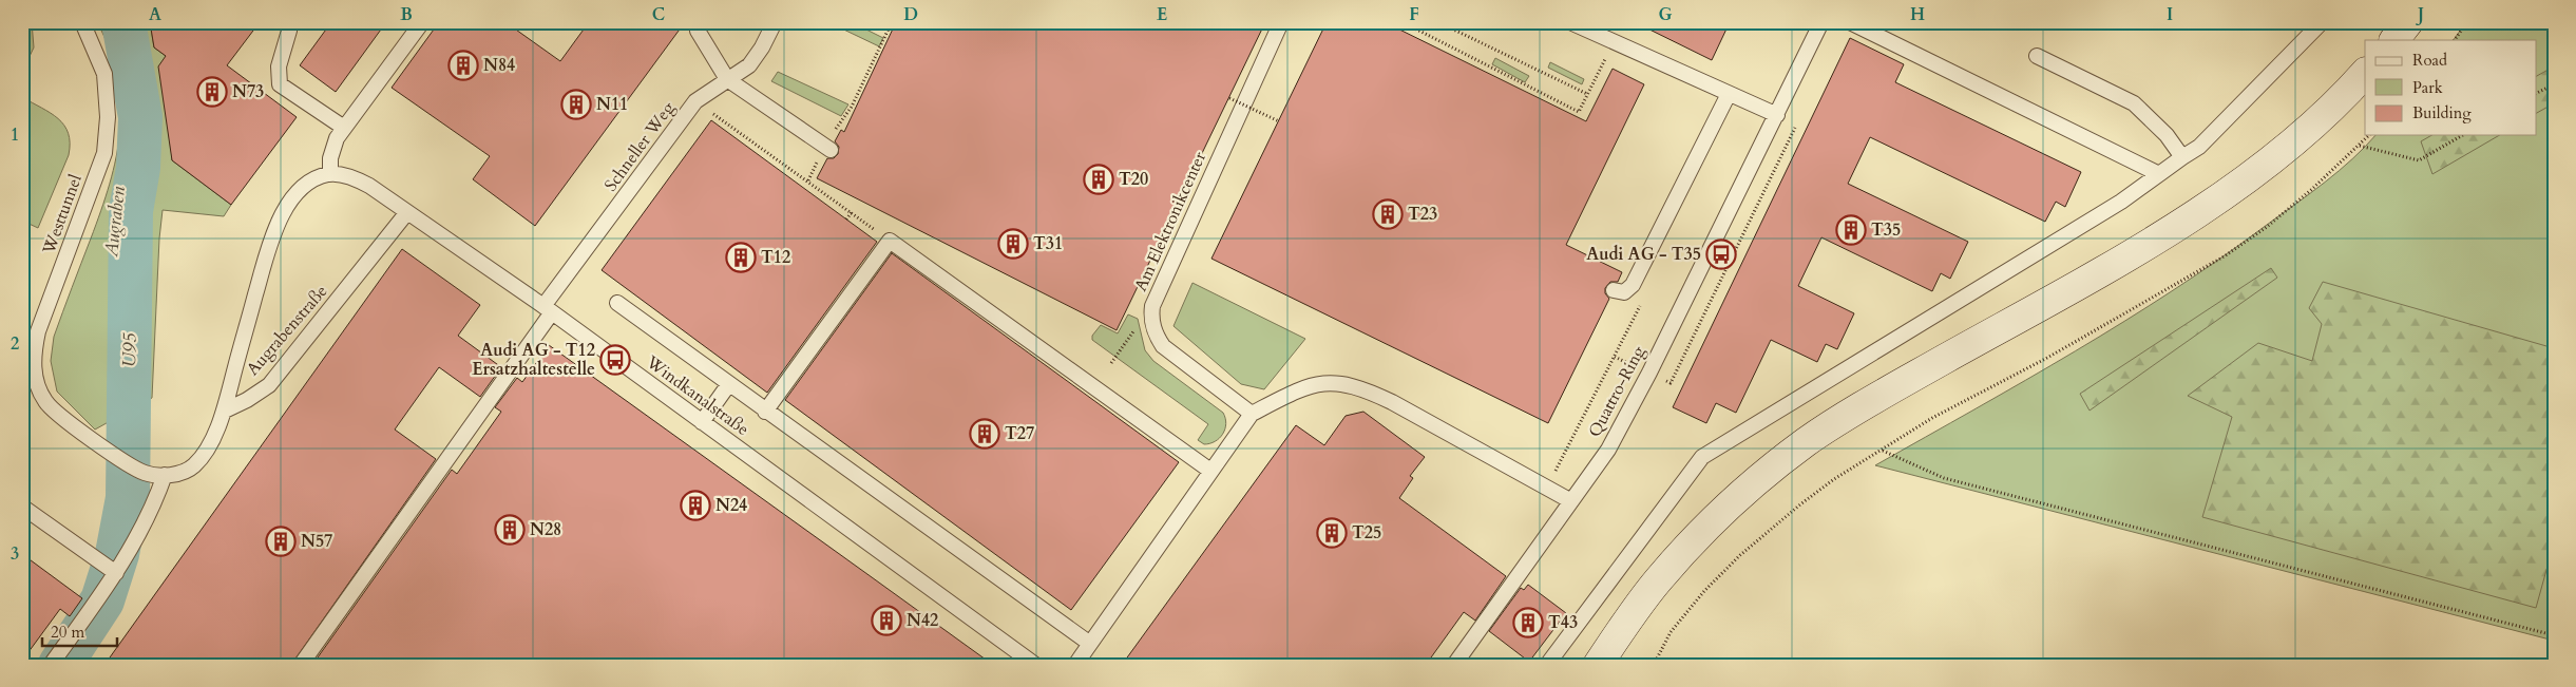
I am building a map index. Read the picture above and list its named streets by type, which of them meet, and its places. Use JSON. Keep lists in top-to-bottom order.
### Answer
{
  "streets": {
    "lane": [
      "Schneller Weg",
      "Westtunnel",
      "Am Elektronikcenter",
      "Augrabenstraße",
      "Quattro-Ring",
      "Windkanalstraße"
    ]
  },
  "crossings": [
    ["Schneller Weg", "Windkanalstraße"],
    ["Augrabenstraße", "Windkanalstraße"]
  ],
  "water": ["Augraben", "U95"],
  "places": {
    "building": [
      "N84",
      "N73",
      "N11",
      "T20",
      "T23",
      "T35",
      "T31",
      "T12",
      "T27",
      "N24",
      "N28",
      "T25",
      "N57",
      "N42",
      "T43"
    ],
    "bus stop": ["Audi AG - T35", "Audi AG - T12 Ersatzhaltestelle"]
  },
  "legend": ["Road", "Park", "Building"],
  "scale_bar": "20 m",
  "grid": {
    "columns": [
      "A",
      "B",
      "C",
      "D",
      "E",
      "F",
      "G",
      "H",
      "I",
      "J"
    ],
    "rows": ["1", "2", "3"]
  }
}
